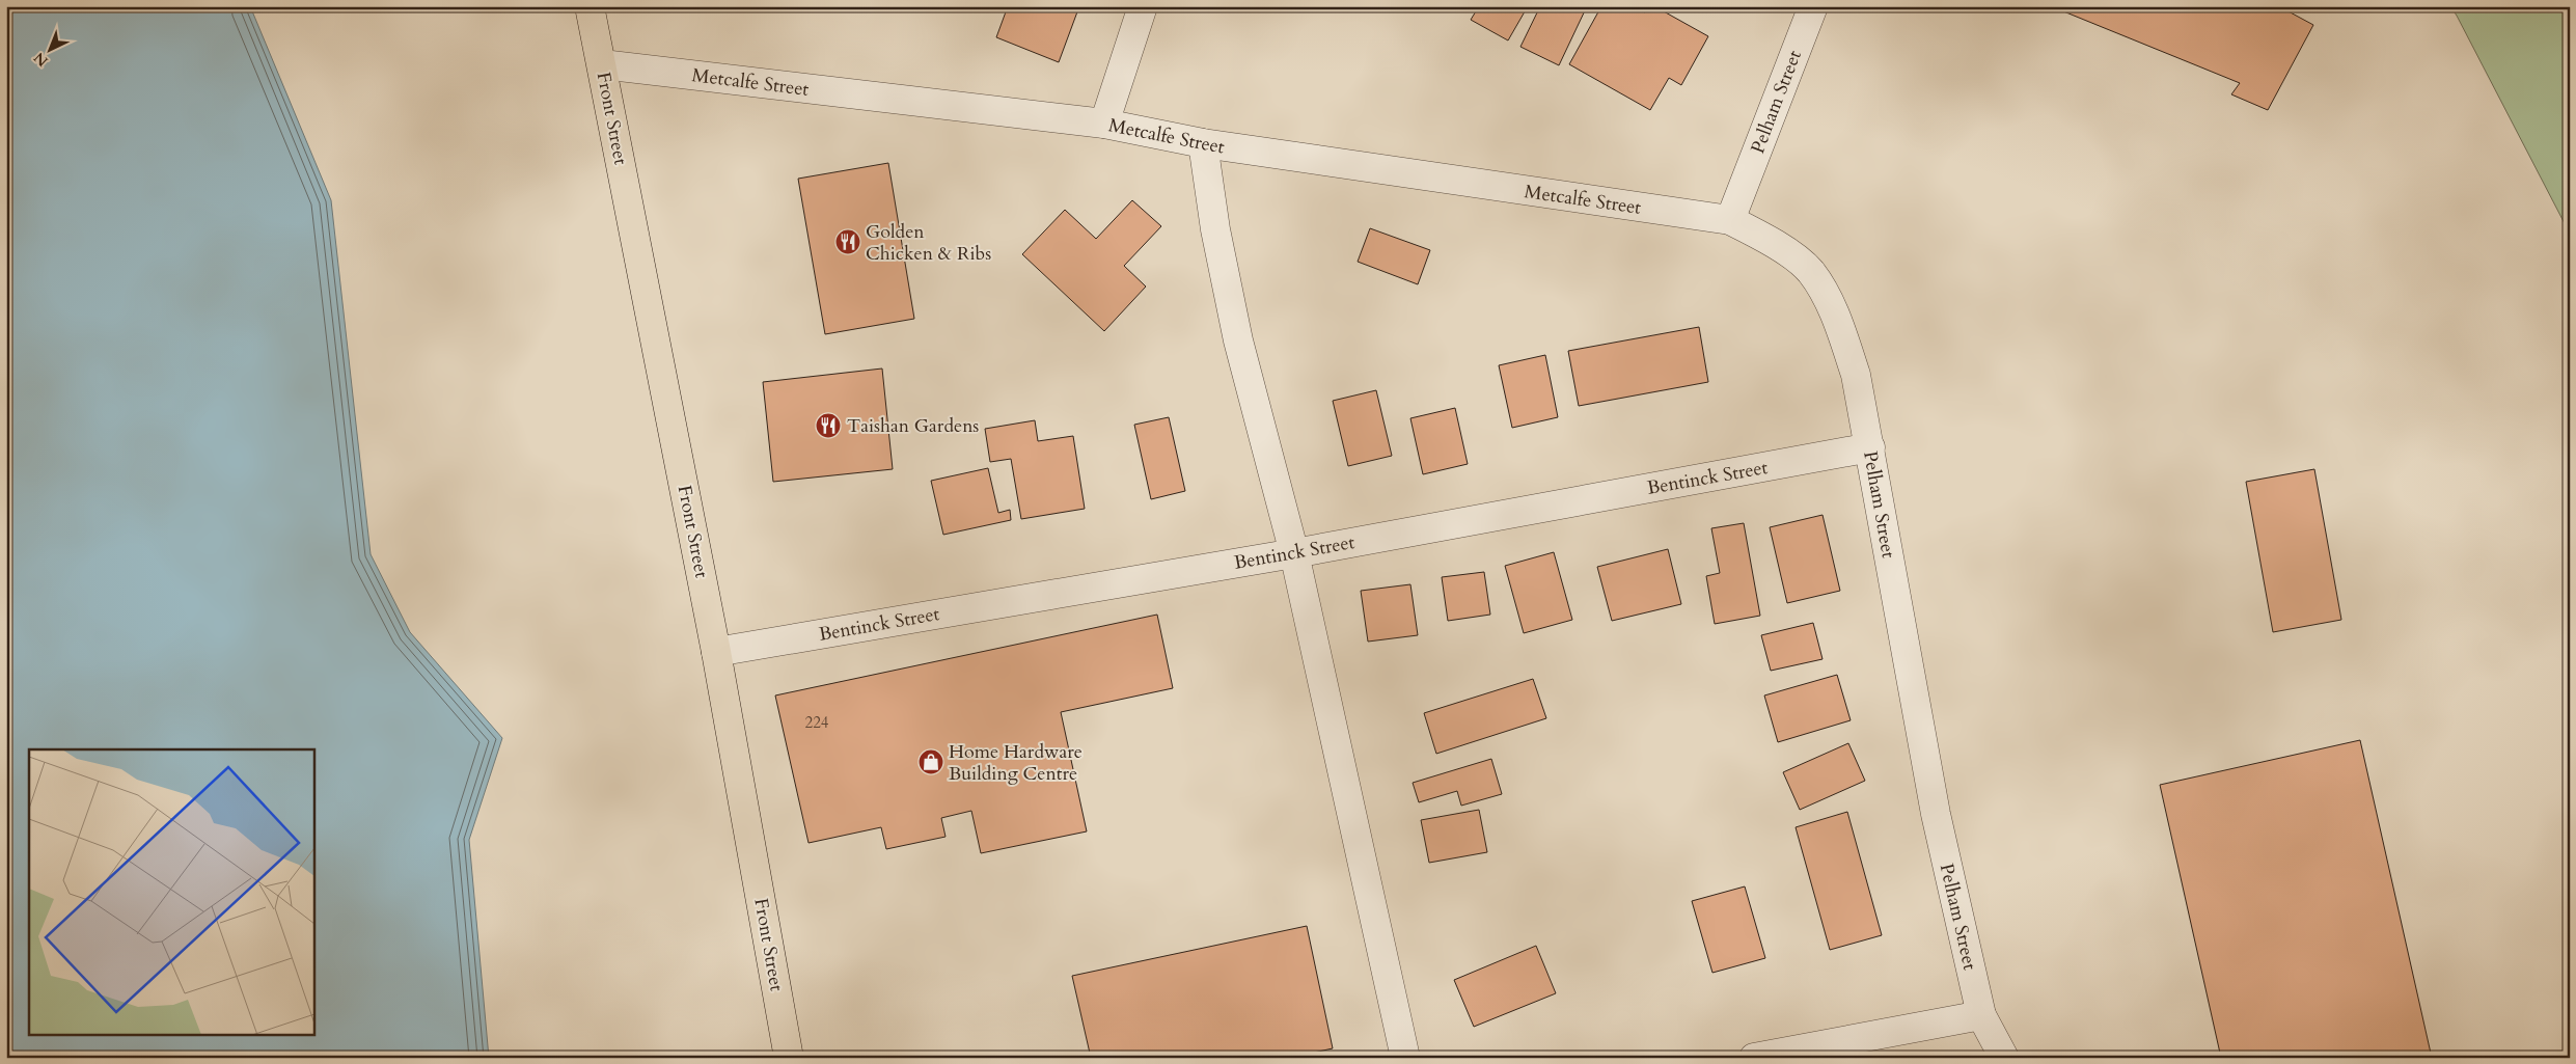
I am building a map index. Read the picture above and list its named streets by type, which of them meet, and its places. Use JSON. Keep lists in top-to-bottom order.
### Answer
{
  "streets": {
    "main road": ["Front Street"],
    "street": ["Metcalfe Street", "Pelham Street", "Bentinck Street"]
  },
  "crossings": [
    ["Metcalfe Street", "Pelham Street"],
    ["Metcalfe Street", "Front Street"],
    ["Pelham Street", "Bentinck Street"],
    ["Front Street", "Bentinck Street"]
  ],
  "places": {
    "restaurant": ["Golden Chicken & Ribs", "Taishan Gardens"],
    "shop": ["Home Hardware Building Centre"]
  },
  "house_numbers": ["224"],
  "north": "bottom left"
}
